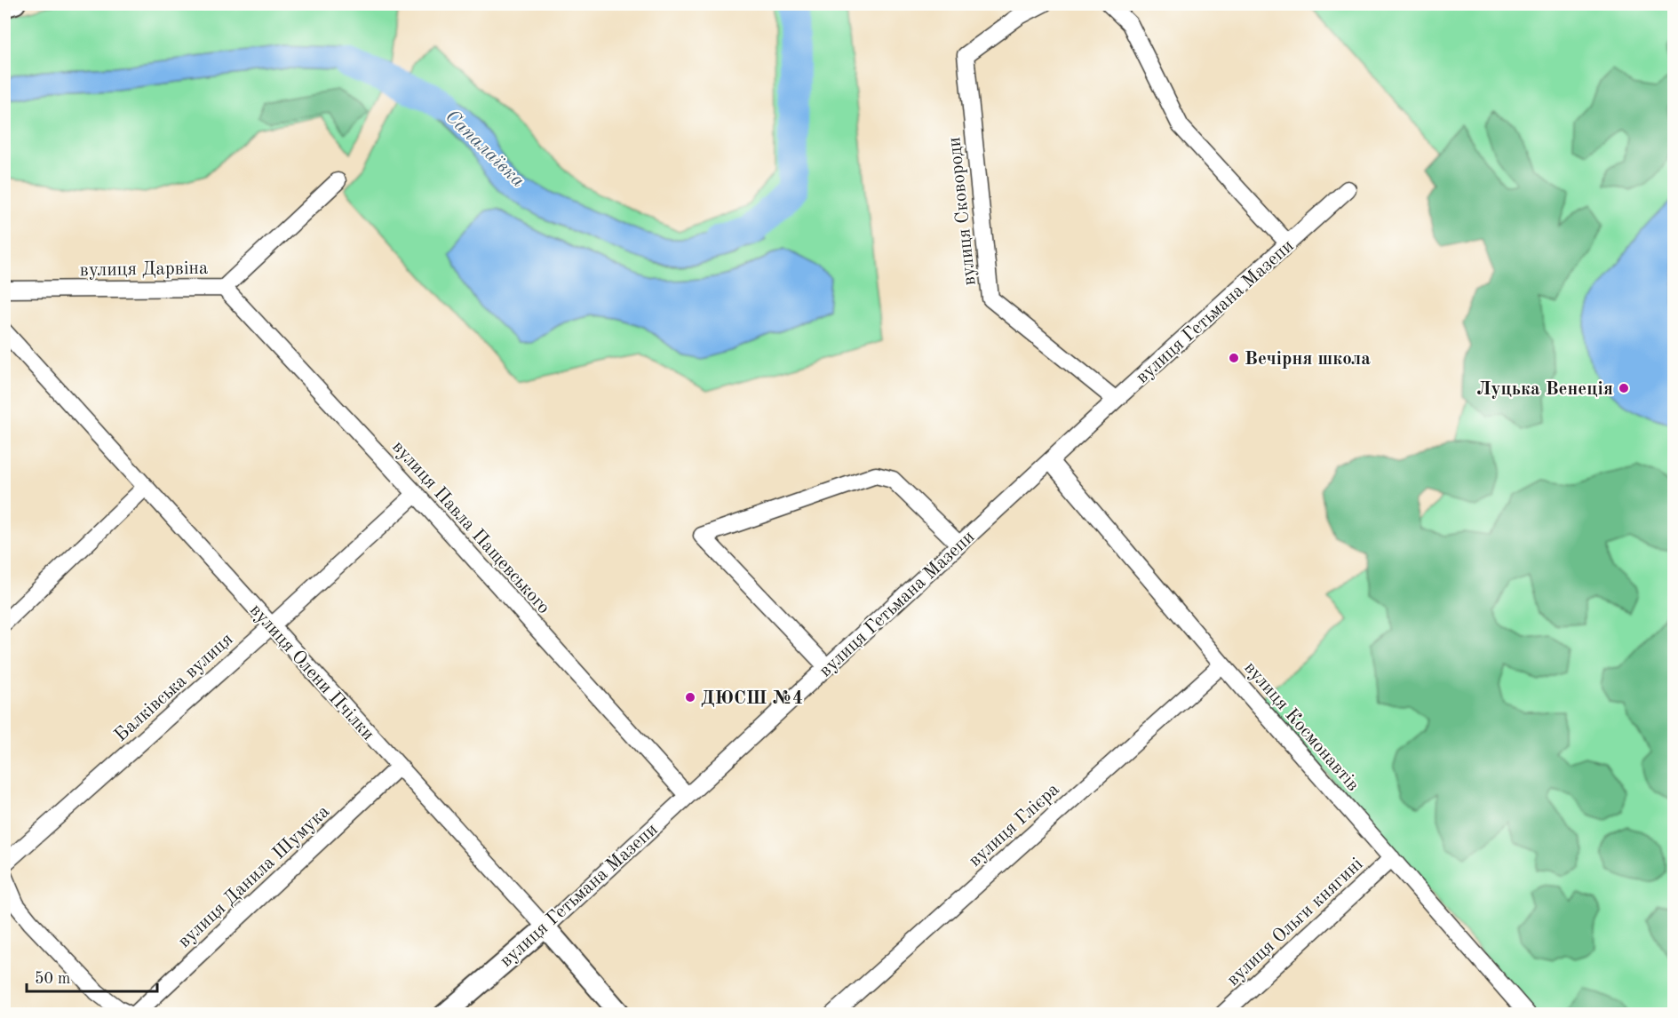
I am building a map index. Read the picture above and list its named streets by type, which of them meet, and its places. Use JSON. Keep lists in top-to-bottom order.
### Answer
{
  "streets": {
    "street": [
      "вулиця Сковороди",
      "вулиця Дарвіна",
      "вулиця Гетьмана Мазепи",
      "вулиця Павла Пащевського",
      "вулиця Олени Пчілки",
      "Балківська вулиця",
      "вулиця Космонавтів",
      "вулиця Глієра",
      "вулиця Данила Шумука",
      "вулиця Ольги княгині"
    ]
  },
  "crossings": [
    ["вулиця Сковороди", "вулиця Гетьмана Мазепи"],
    ["вулиця Дарвіна", "вулиця Павла Пащевського"],
    ["вулиця Гетьмана Мазепи", "вулиця Павла Пащевського"],
    ["вулиця Гетьмана Мазепи", "вулиця Олени Пчілки"],
    ["вулиця Гетьмана Мазепи", "вулиця Космонавтів"],
    ["вулиця Павла Пащевського", "Балківська вулиця"],
    ["вулиця Олени Пчілки", "Балківська вулиця"],
    ["вулиця Олени Пчілки", "вулиця Данила Шумука"],
    ["вулиця Космонавтів", "вулиця Глієра"],
    ["вулиця Космонавтів", "вулиця Ольги княгині"]
  ],
  "water": ["Сапалаївка"],
  "places": ["Вечірня школа", "Луцька Венеція", "ДЮСШ №4"],
  "scale_bar": "50 m"
}
